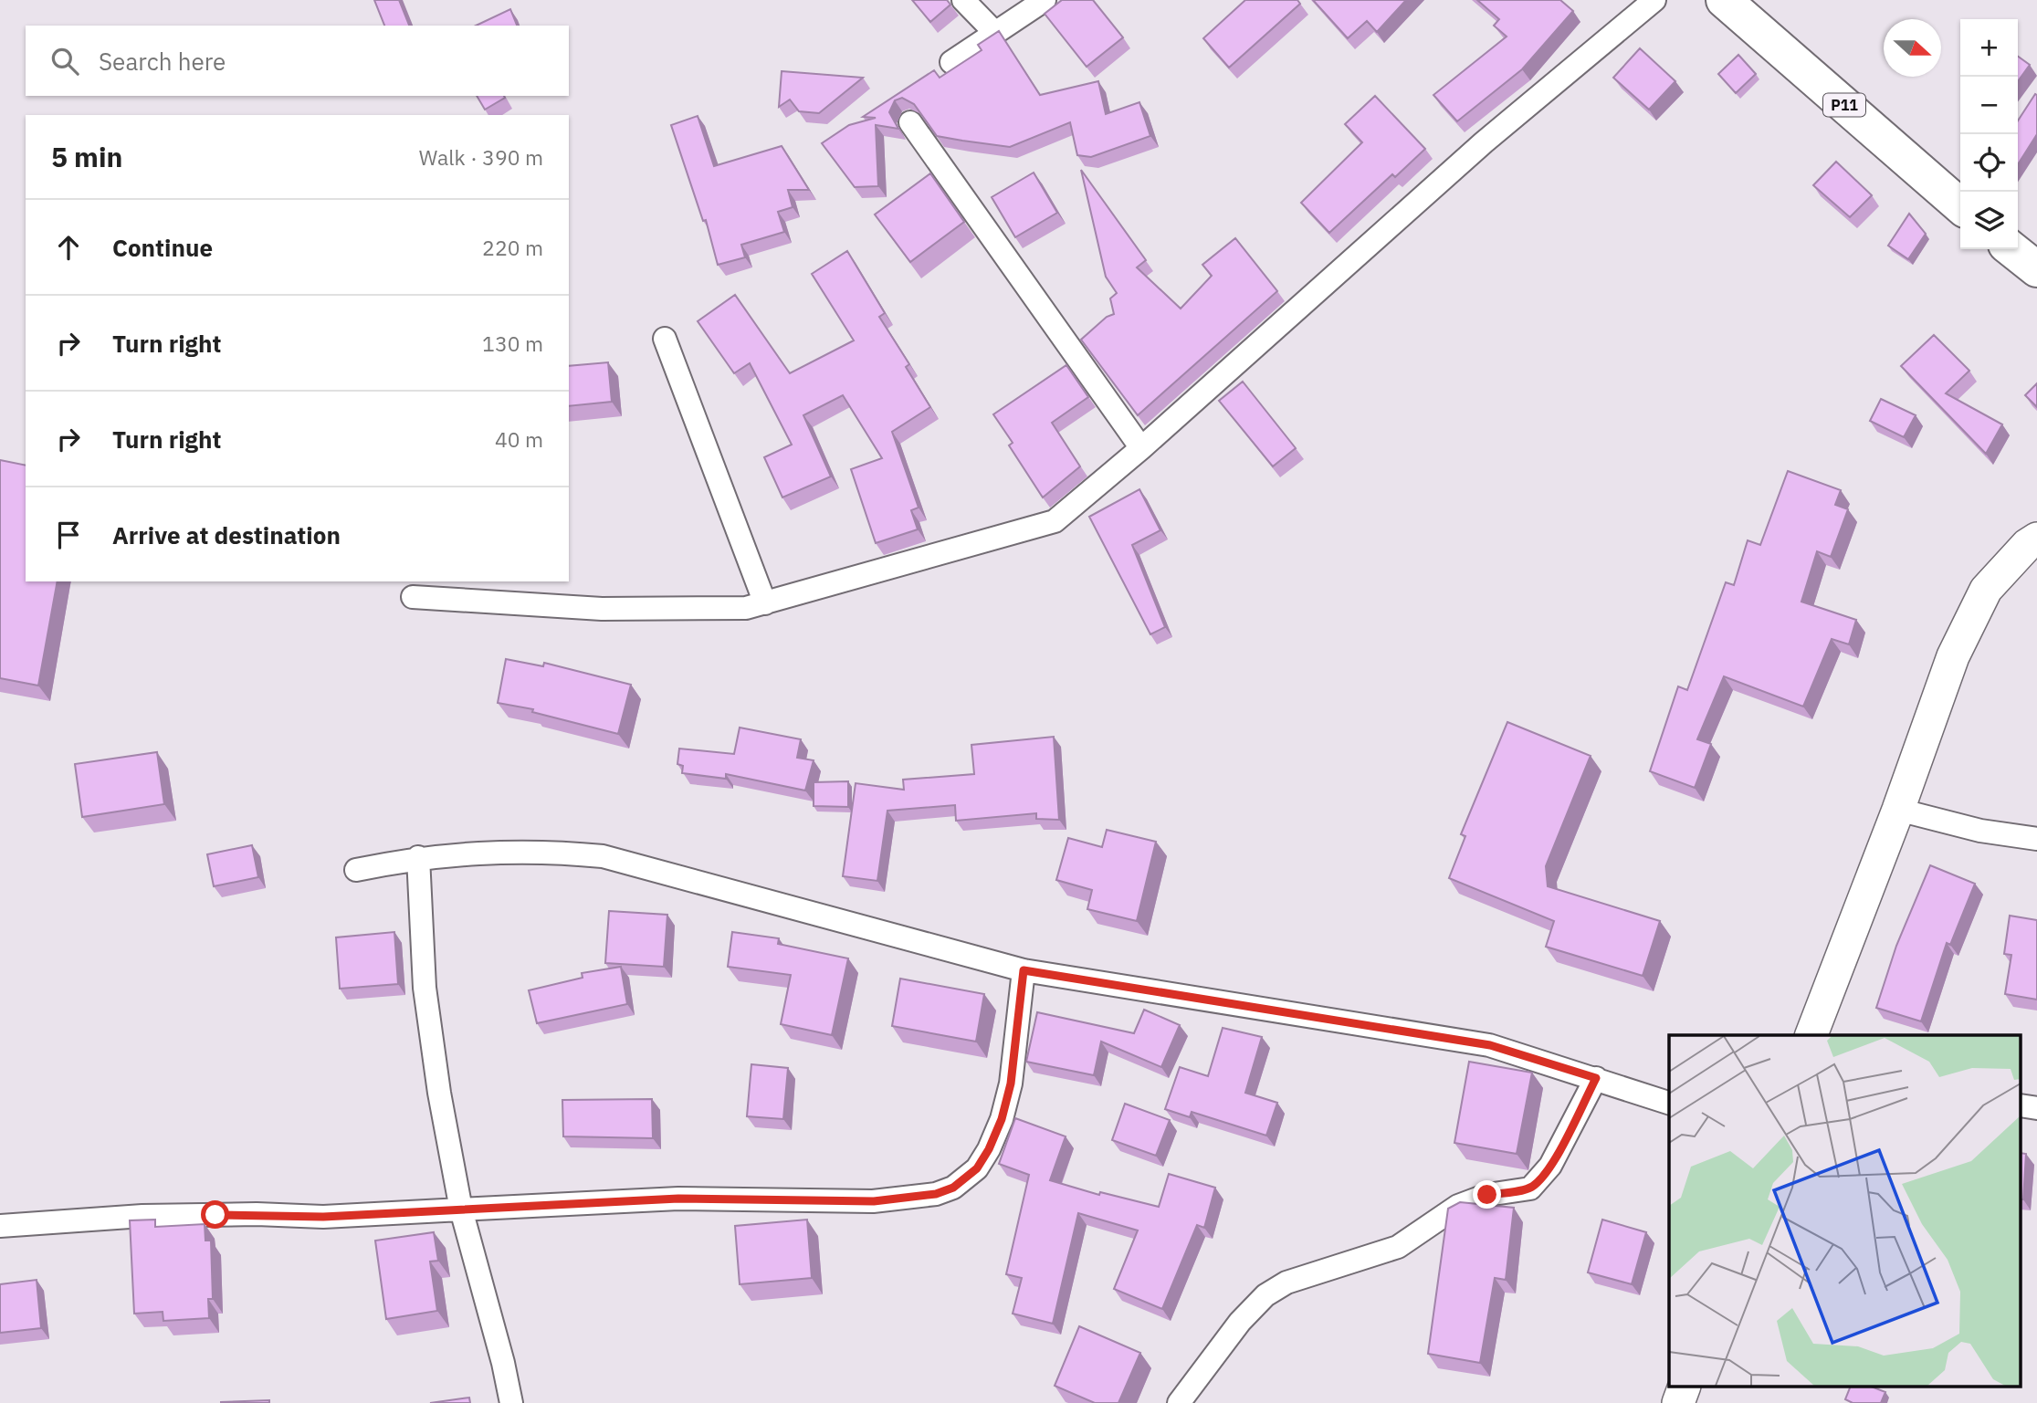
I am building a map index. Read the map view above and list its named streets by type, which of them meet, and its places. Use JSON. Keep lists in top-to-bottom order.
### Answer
{
  "streets": {
    "main road": ["P11"]
  },
  "north": "right",
  "page": {
    "map_buttons": ["+", "−"],
    "search": "Search here",
    "heading": ["5 min", "Walk · 390 m"],
    "list": [
      ["Continue", "220 m"],
      ["Turn right", "130 m"],
      ["Turn right", "40 m"],
      "Arrive at destination"
    ]
  }
}
